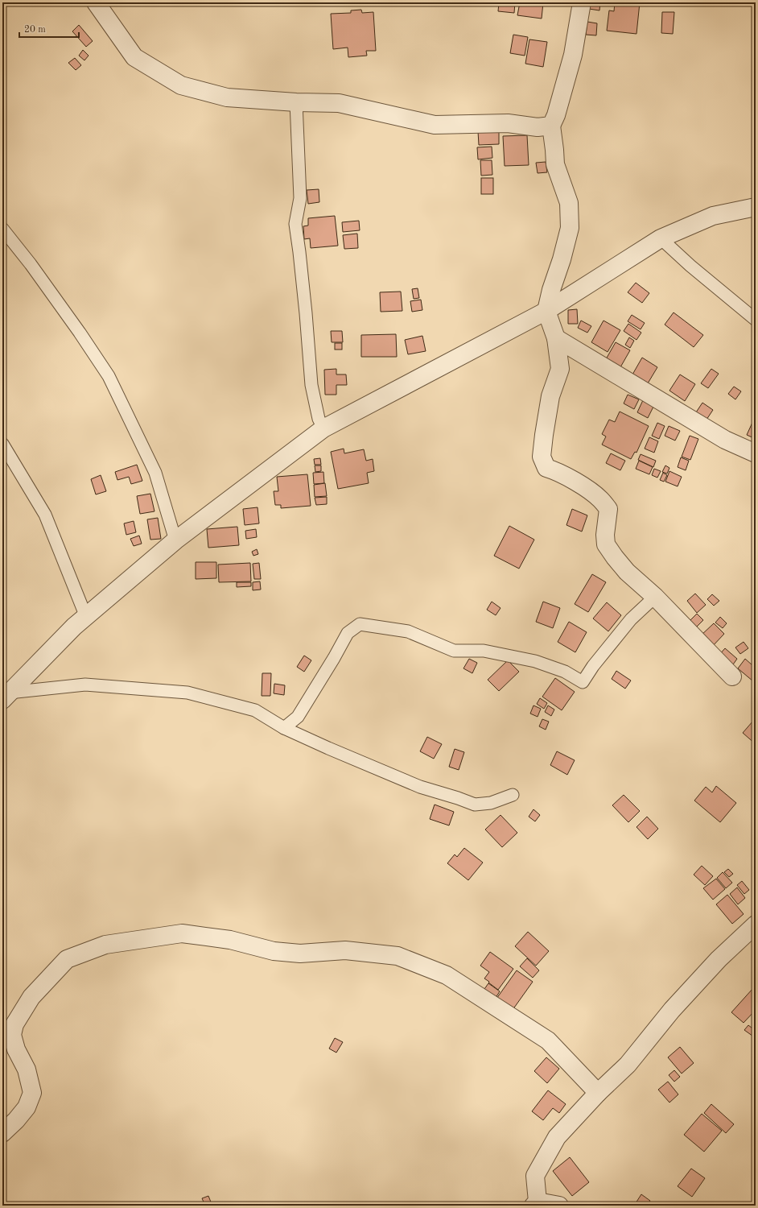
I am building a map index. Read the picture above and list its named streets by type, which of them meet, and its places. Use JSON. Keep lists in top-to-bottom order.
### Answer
{
  "scale_bar": "20 m"
}
